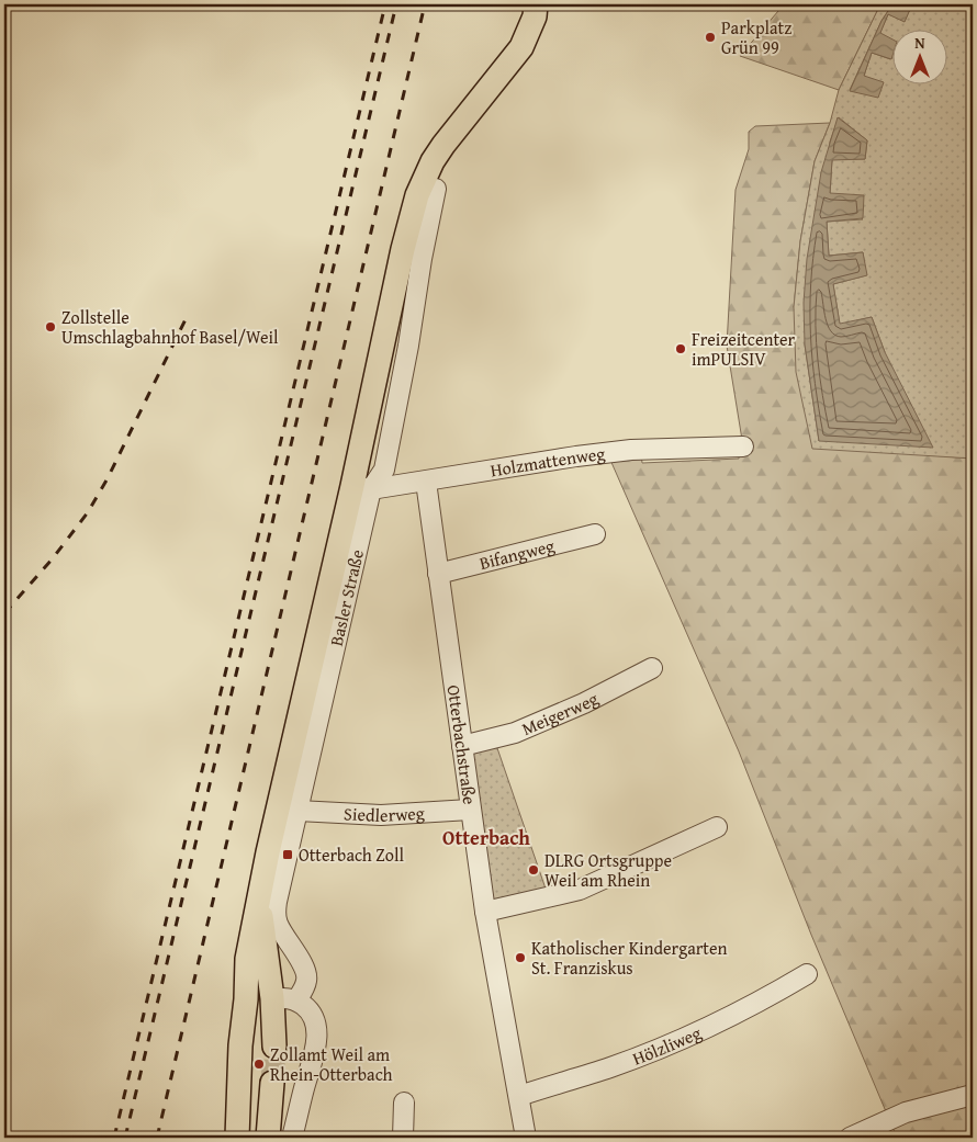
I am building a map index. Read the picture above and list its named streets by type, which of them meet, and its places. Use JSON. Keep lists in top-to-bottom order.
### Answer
{
  "streets": {
    "street": [
      "Holzmattenweg",
      "Bifangweg",
      "Basler Straße",
      "Meigerweg",
      "Otterbachstraße",
      "Siedlerweg",
      "Hölzliweg"
    ]
  },
  "crossings": [
    ["Holzmattenweg", "Basler Straße"],
    ["Holzmattenweg", "Otterbachstraße"],
    ["Bifangweg", "Otterbachstraße"],
    ["Basler Straße", "Siedlerweg"],
    ["Meigerweg", "Otterbachstraße"],
    ["Otterbachstraße", "Siedlerweg"],
    ["Otterbachstraße", "Hölzliweg"]
  ],
  "districts": ["Otterbach"],
  "places": {
    "other": [
      "Parkplatz Grün 99",
      "Zollstelle Umschlagbahnhof Basel/Weil",
      "Freizeitcenter imPULSIV",
      "DLRG Ortsgruppe Weil am Rhein",
      "Katholischer Kindergarten St. Franziskus",
      "Zollamt Weil am Rhein-Otterbach"
    ],
    "transit": ["Otterbach Zoll"]
  },
  "north": "top"
}
